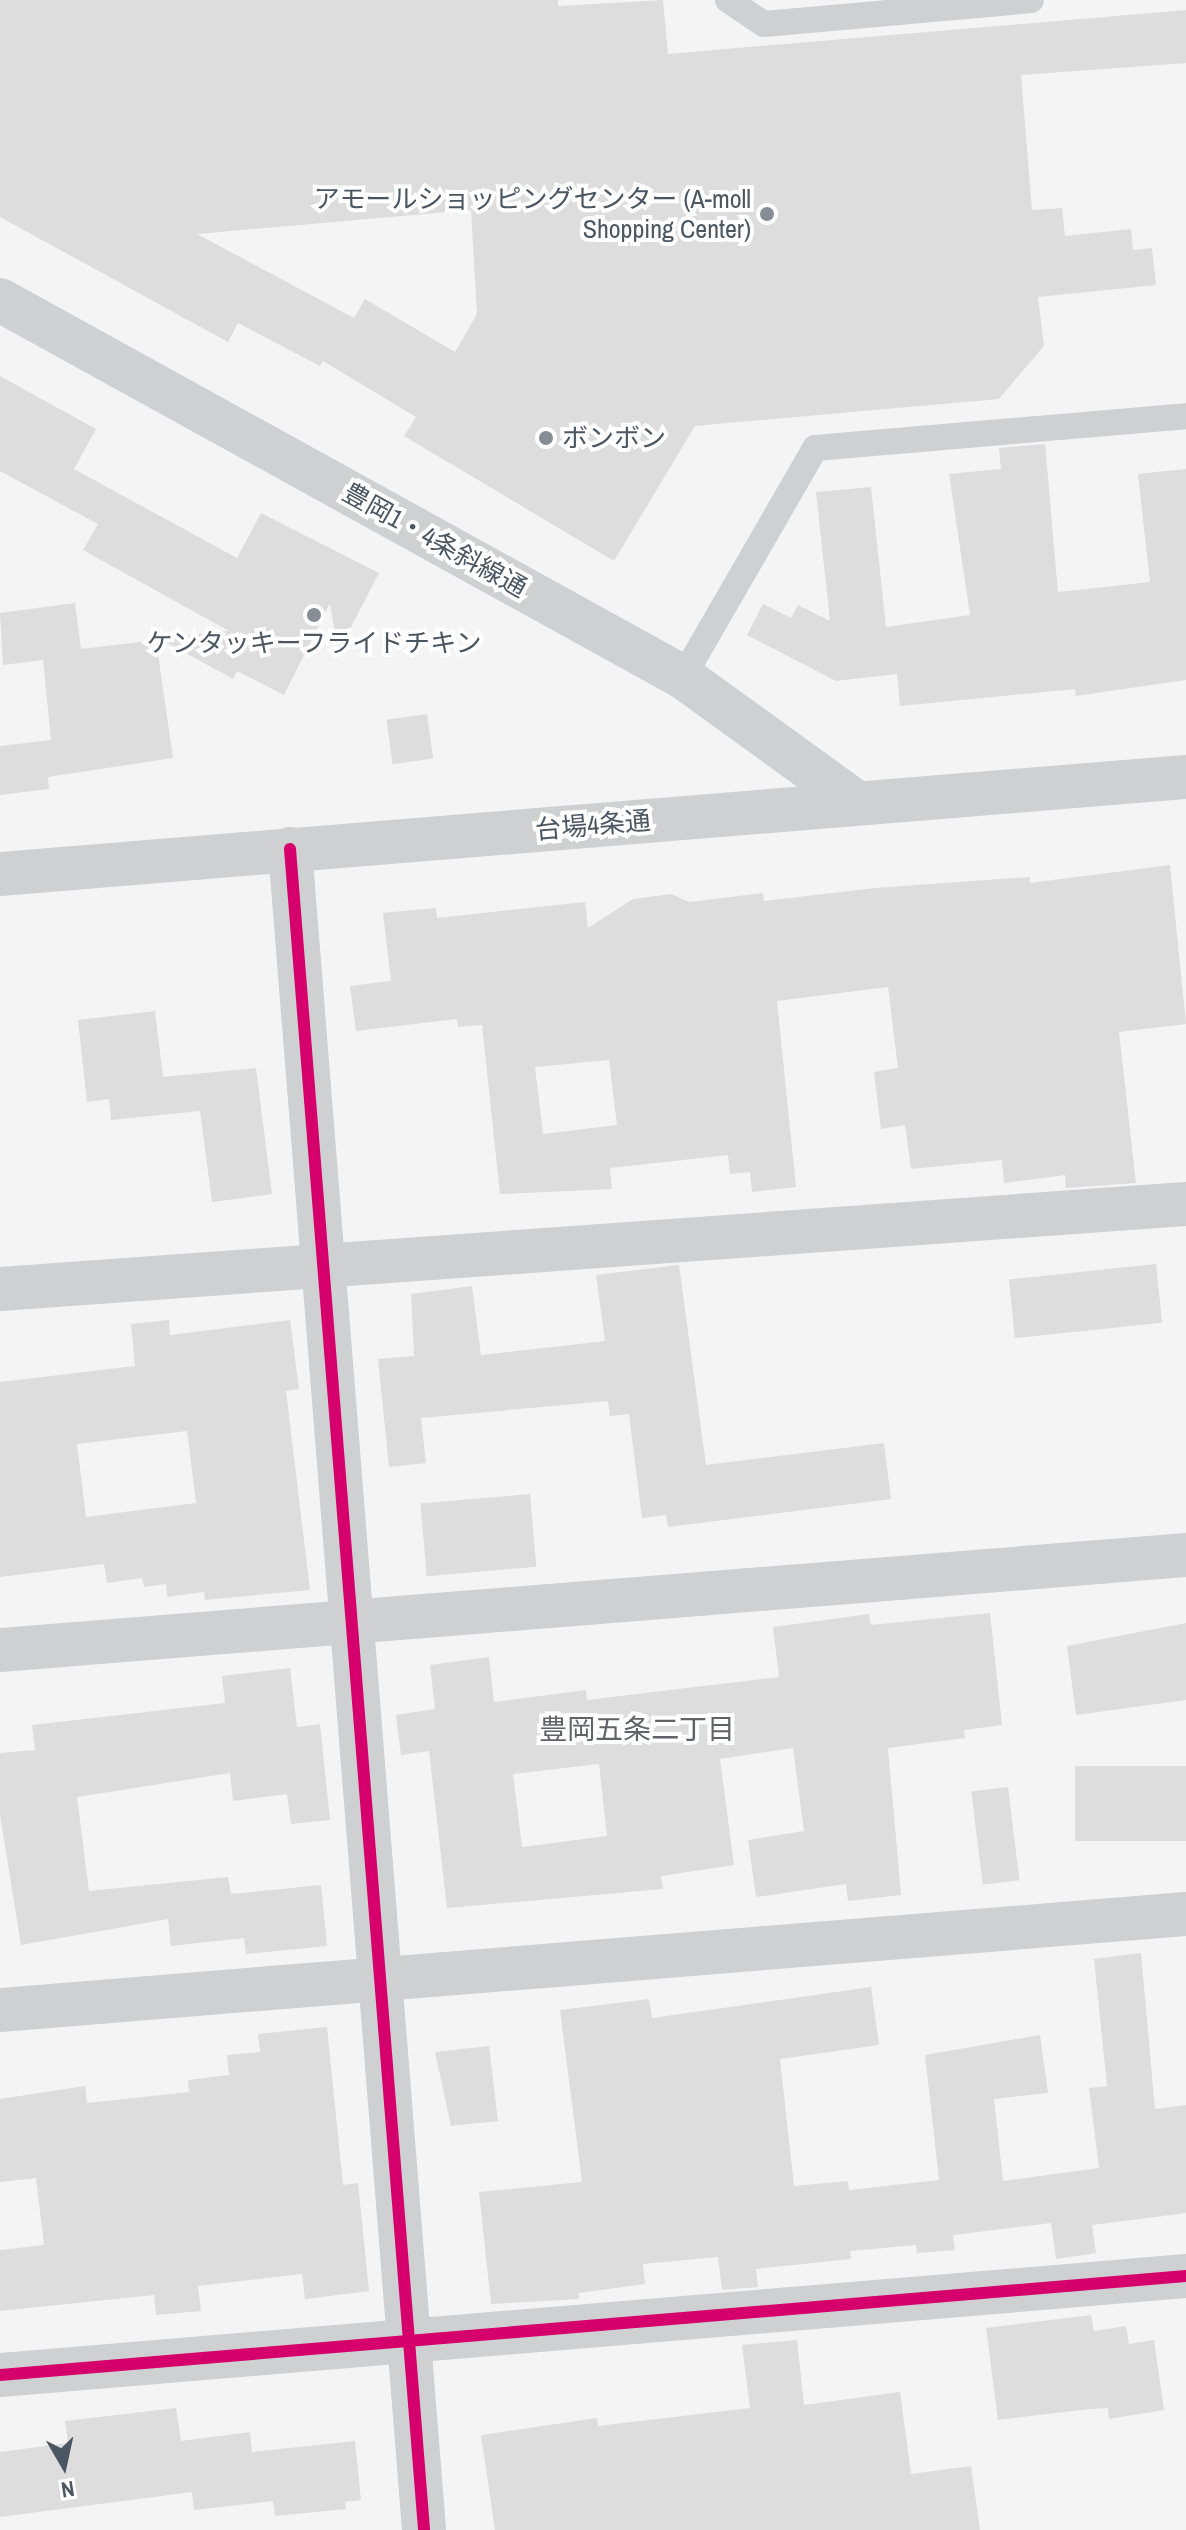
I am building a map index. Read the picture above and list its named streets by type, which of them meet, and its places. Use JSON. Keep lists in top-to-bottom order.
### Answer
{
  "streets": {
    "street": ["豊岡1・4条斜線通", "台場4条通"]
  },
  "crossings": [
    ["豊岡1・4条斜線通", "台場4条通"]
  ],
  "districts": ["豊岡五条二丁目"],
  "places": ["アモールショッピングセンター (A-moll Shopping Center)", "ボンボン", "ケンタッキーフライドチキン"],
  "north": "bottom"
}
